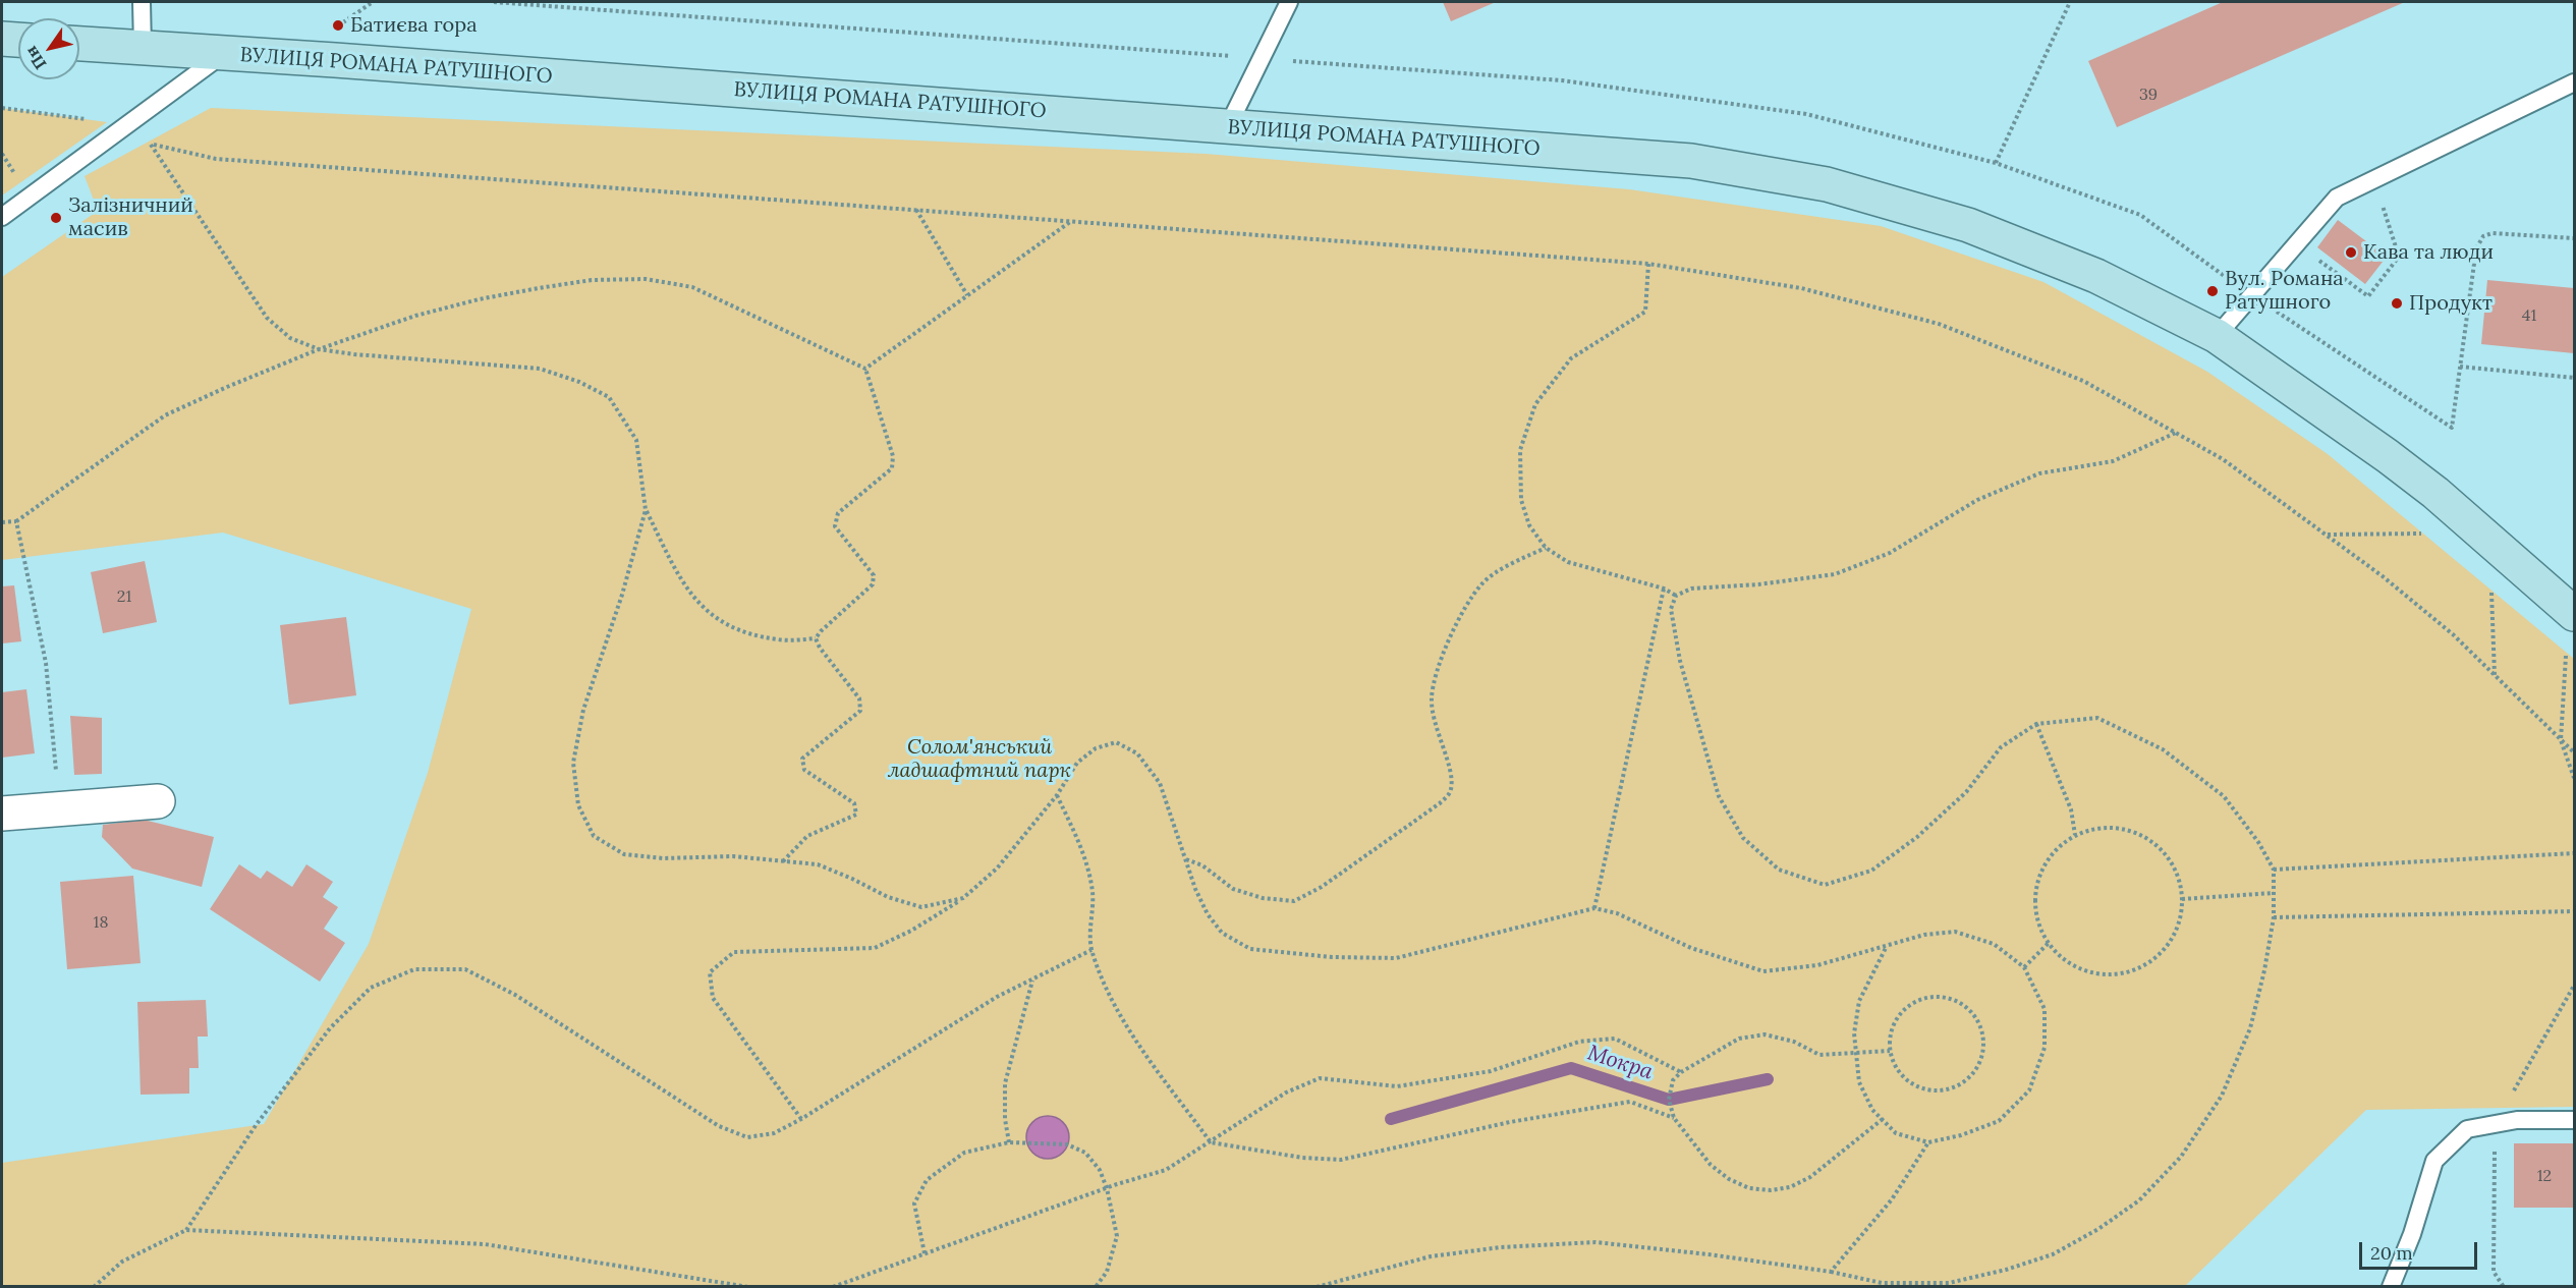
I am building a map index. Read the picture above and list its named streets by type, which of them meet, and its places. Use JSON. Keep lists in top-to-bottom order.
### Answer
{
  "streets": {
    "street": ["ВУЛИЦЯ РОМАНА РАТУШНОГО"]
  },
  "water": ["Мокра"],
  "parks": ["Солом'янський ладшафтний парк"],
  "places": [
    "Батиєва гора",
    "Залізничний масив",
    "Кава та люди",
    "Вул. Романа Ратушного",
    "Продукт"
  ],
  "house_numbers": [
    "39",
    "41",
    "21",
    "18",
    "12"
  ],
  "scale_bar": "20 m",
  "north": "bottom left"
}
